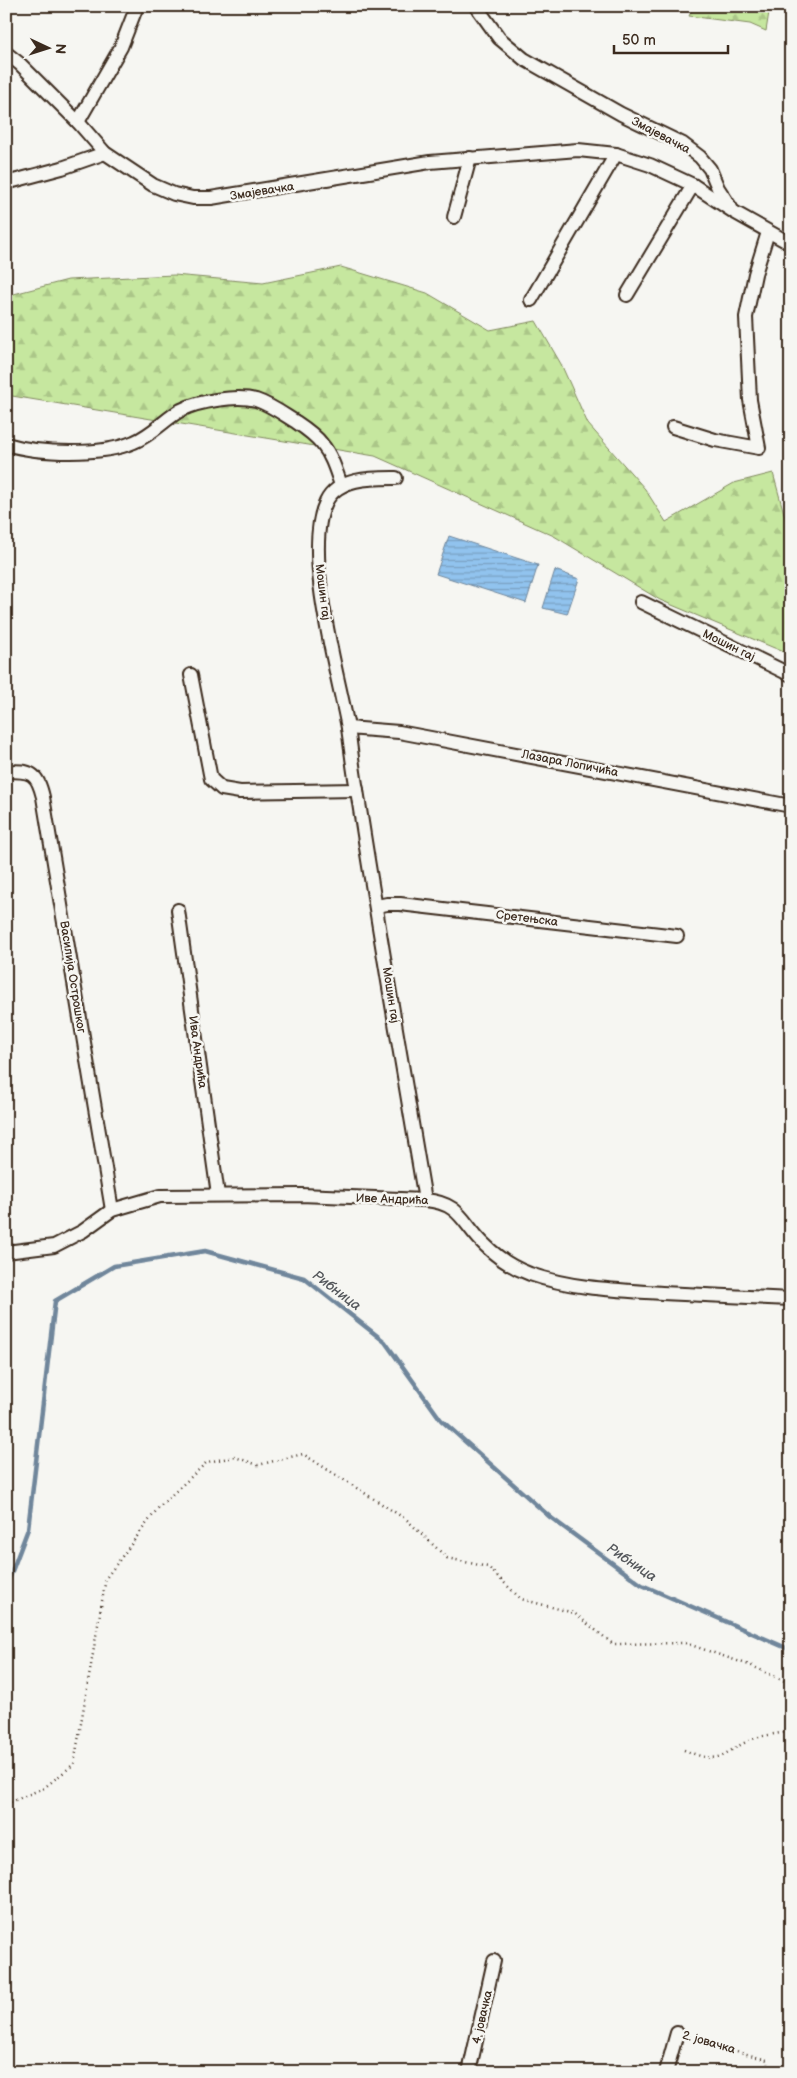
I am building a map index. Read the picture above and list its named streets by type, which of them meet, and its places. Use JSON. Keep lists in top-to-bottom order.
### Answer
{
  "streets": {
    "street": [
      "Змајевачка",
      "Мошин гај",
      "Лазара Лопичића",
      "Сретењска",
      "Василија Острошког",
      "Ива Андрића",
      "Иве Андрића",
      "4. јовачка",
      "2. јовачка"
    ]
  },
  "crossings": [
    ["Мошин гај", "Лазара Лопичића"],
    ["Мошин гај", "Сретењска"],
    ["Мошин гај", "Иве Андрића"],
    ["Василија Острошког", "Иве Андрића"],
    ["Ива Андрића", "Иве Андрића"]
  ],
  "water": ["Рибница"],
  "scale_bar": "50 m",
  "north": "right"
}
